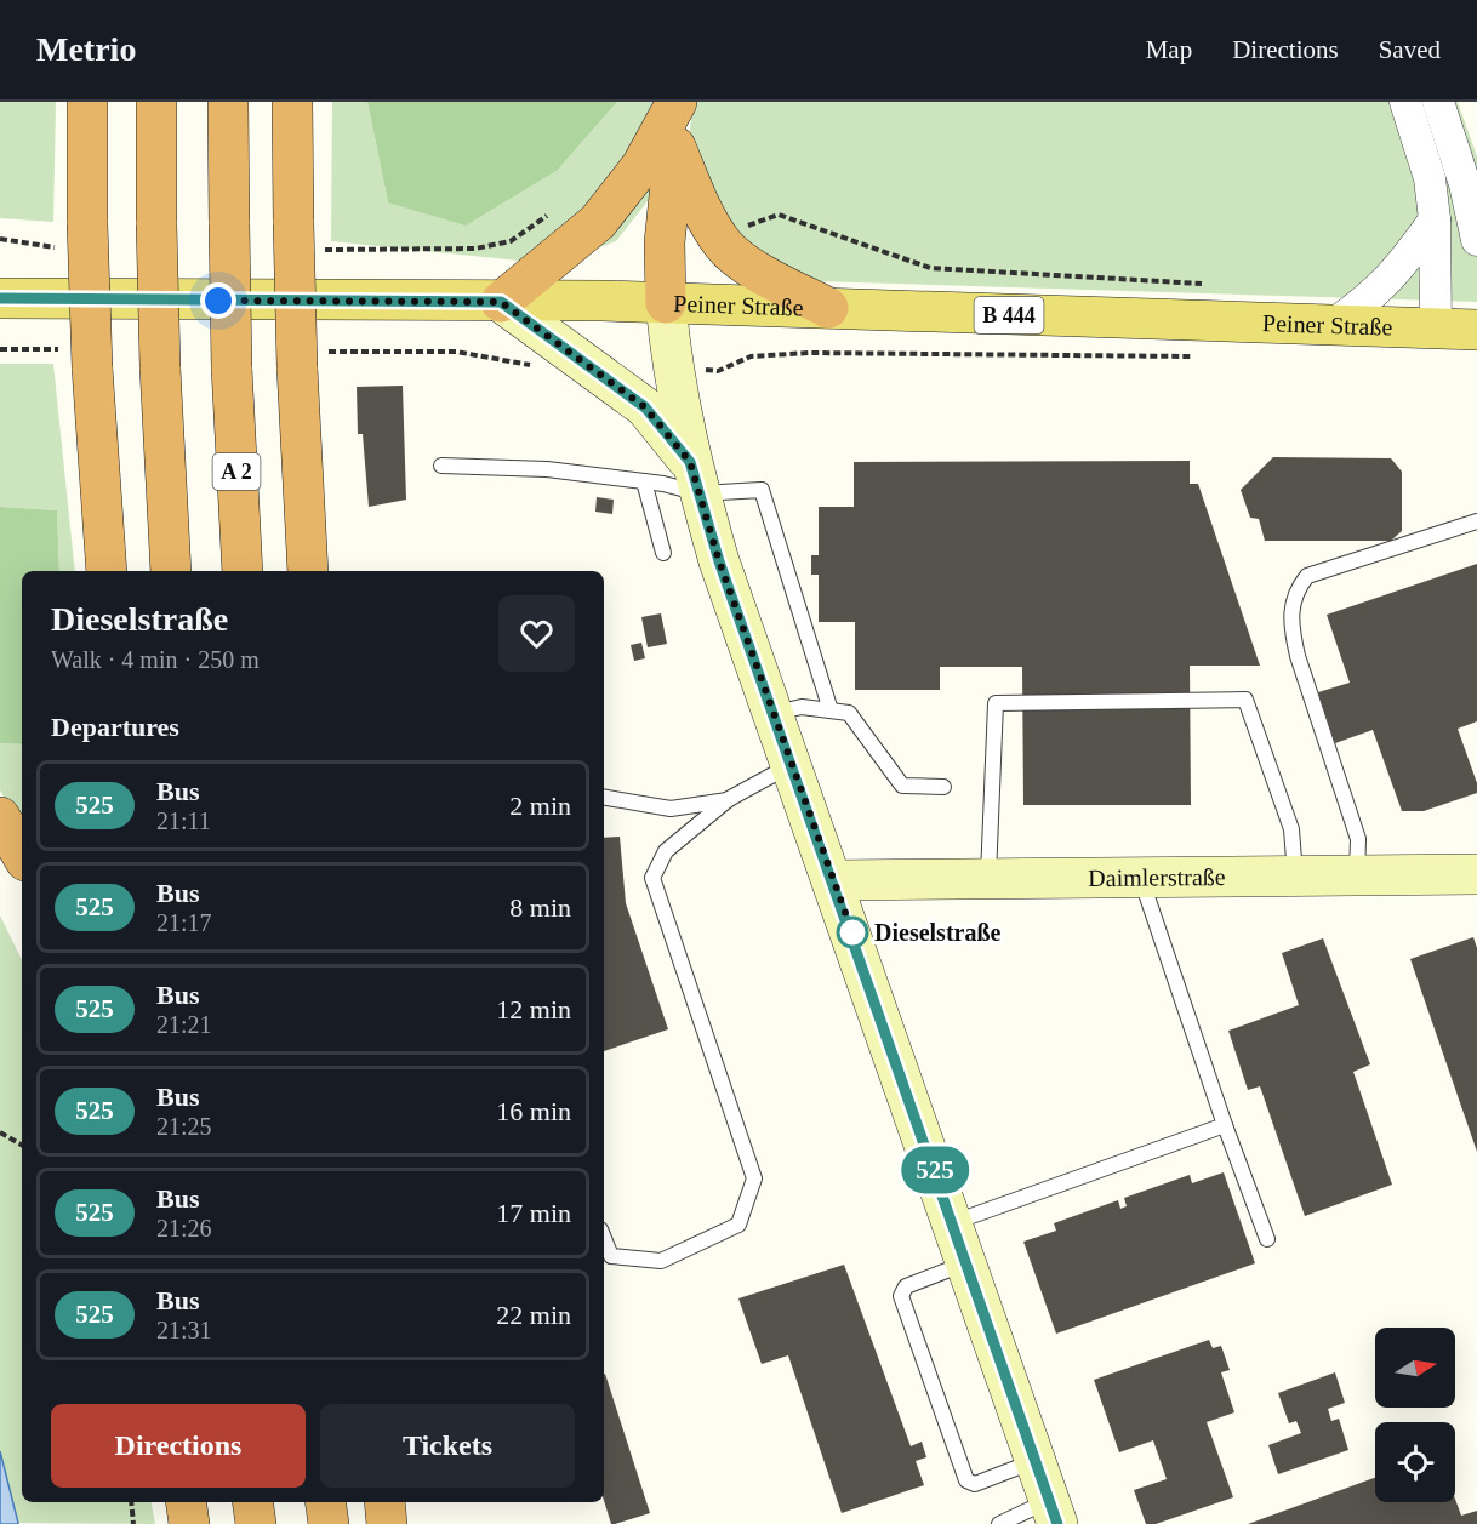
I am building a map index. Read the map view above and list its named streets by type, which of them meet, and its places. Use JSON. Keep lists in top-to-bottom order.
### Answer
{
  "streets": {
    "highway": ["A 2"],
    "main road": ["Peiner Straße", "B 444"],
    "street": ["Daimlerstraße"]
  },
  "places": ["Dieselstraße"],
  "lines": ["bus line 525"],
  "north": "right",
  "page": {
    "header": "Metrio",
    "nav": ["Map", "Directions", "Saved"],
    "on_map": "525",
    "heading": [
      ["Dieselstraße", "Walk · 4 min · 250 m"],
      "Departures"
    ],
    "list": [
      {
        "mark": "525",
        "name": "Bus",
        "note": "21:11",
        "value": "2 min"
      },
      {
        "mark": "525",
        "name": "Bus",
        "note": "21:17",
        "value": "8 min"
      },
      {
        "mark": "525",
        "name": "Bus",
        "note": "21:21",
        "value": "12 min"
      },
      {
        "mark": "525",
        "name": "Bus",
        "note": "21:25",
        "value": "16 min"
      },
      {
        "mark": "525",
        "name": "Bus",
        "note": "21:26",
        "value": "17 min"
      },
      {
        "mark": "525",
        "name": "Bus",
        "note": "21:31",
        "value": "22 min"
      }
    ],
    "buttons": ["Directions", "Tickets"]
  }
}
